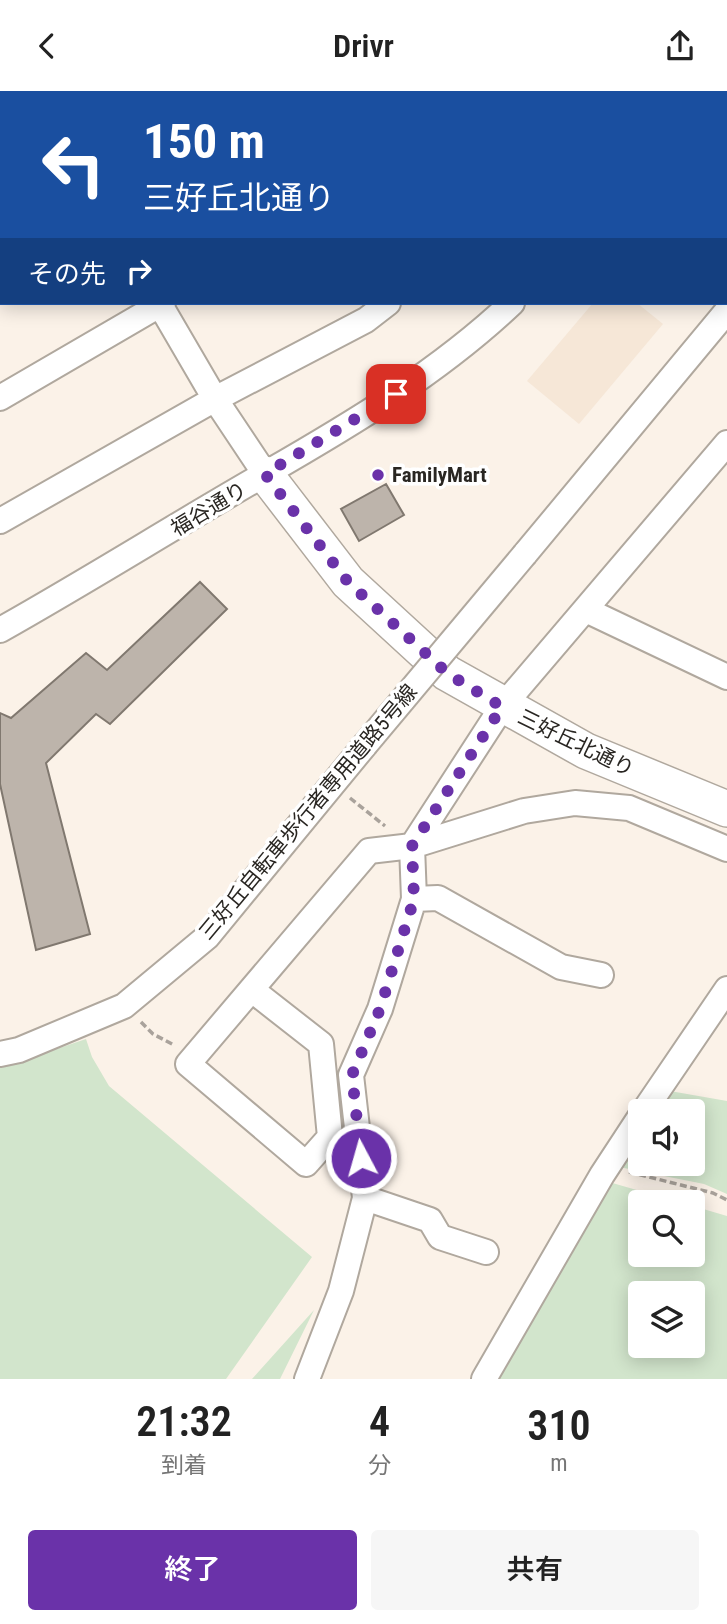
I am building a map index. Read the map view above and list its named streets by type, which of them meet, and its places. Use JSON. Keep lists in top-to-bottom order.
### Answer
{
  "streets": {
    "street": ["福谷通り", "三好丘北通り", "三好丘自転車歩行者専用道路5号線"]
  },
  "crossings": [
    ["福谷通り", "三好丘北通り"]
  ],
  "places": ["FamilyMart"],
  "page": {
    "header": "Drivr",
    "turn": ["150 m", "三好丘北通り"],
    "then": "その先",
    "eta": [
      "21:32",
      "到着",
      "4",
      "分",
      "310",
      "m"
    ],
    "buttons": ["終了", "共有"]
  }
}
